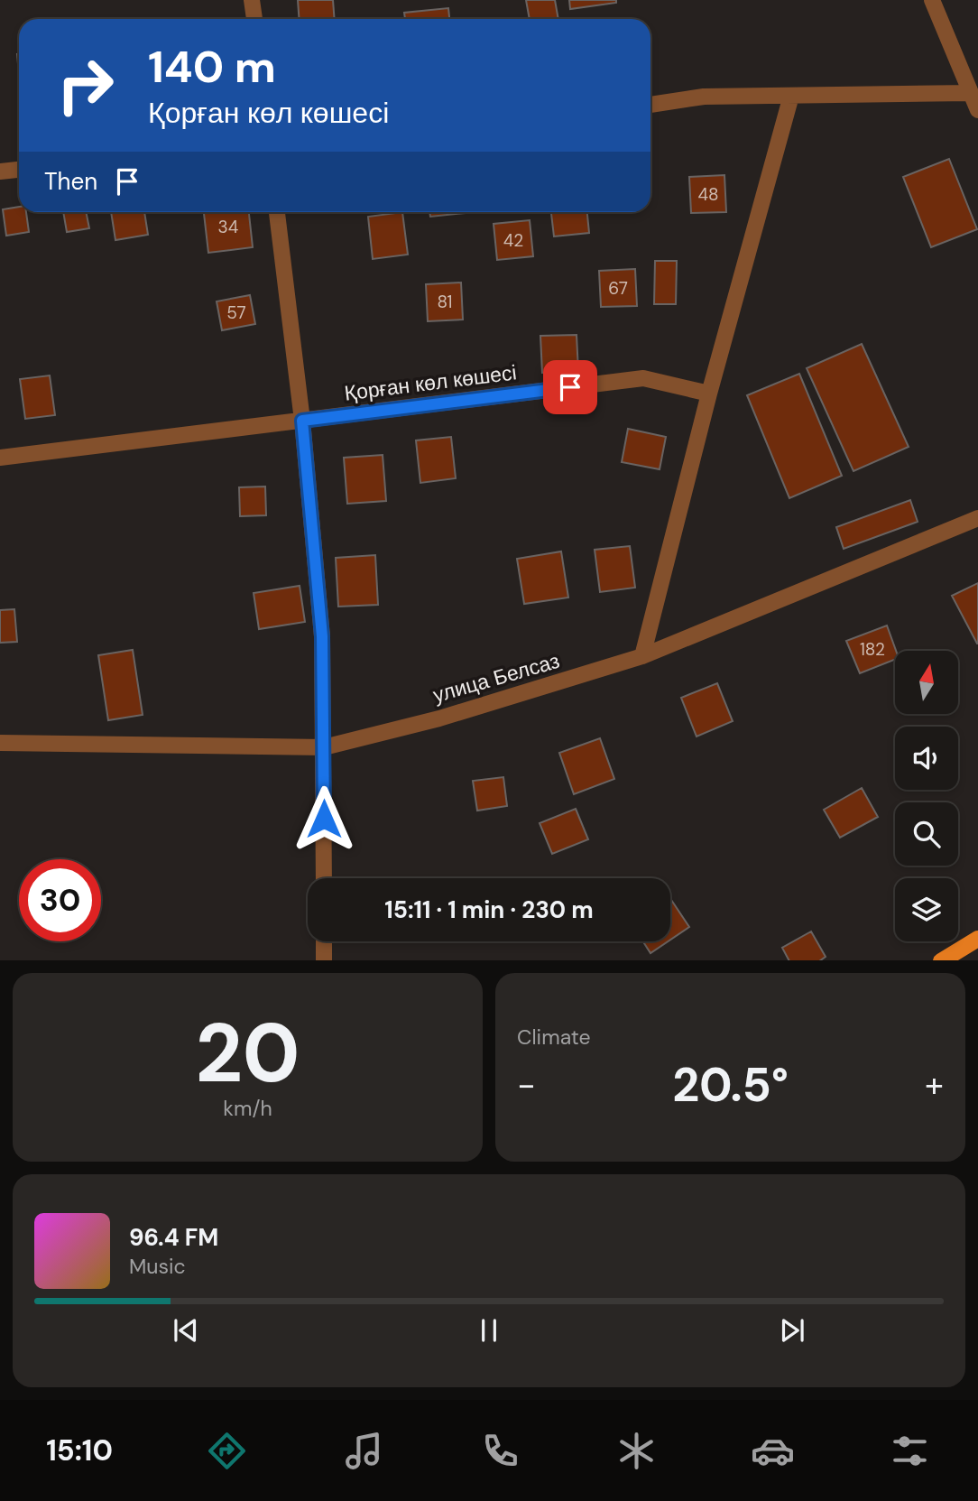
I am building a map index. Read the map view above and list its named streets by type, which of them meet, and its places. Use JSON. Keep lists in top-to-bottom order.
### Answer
{
  "streets": {
    "street": ["Қорған көл көшесі", "улица Белсаз"]
  },
  "house_numbers": [
    "48",
    "34",
    "42",
    "67",
    "81",
    "57",
    "182"
  ],
  "north": "top",
  "page": {
    "turn": ["140 m", "Қорған көл көшесі"],
    "then": "Then",
    "limit": "30",
    "trip": "15:11 · 1 min · 230 m",
    "tile": [
      ["20", "km/h"],
      "Climate"
    ],
    "heat": ["−", "20.5°", "+"],
    "song": ["96.4 FM", "Music"],
    "tabs": "15:10"
  }
}
